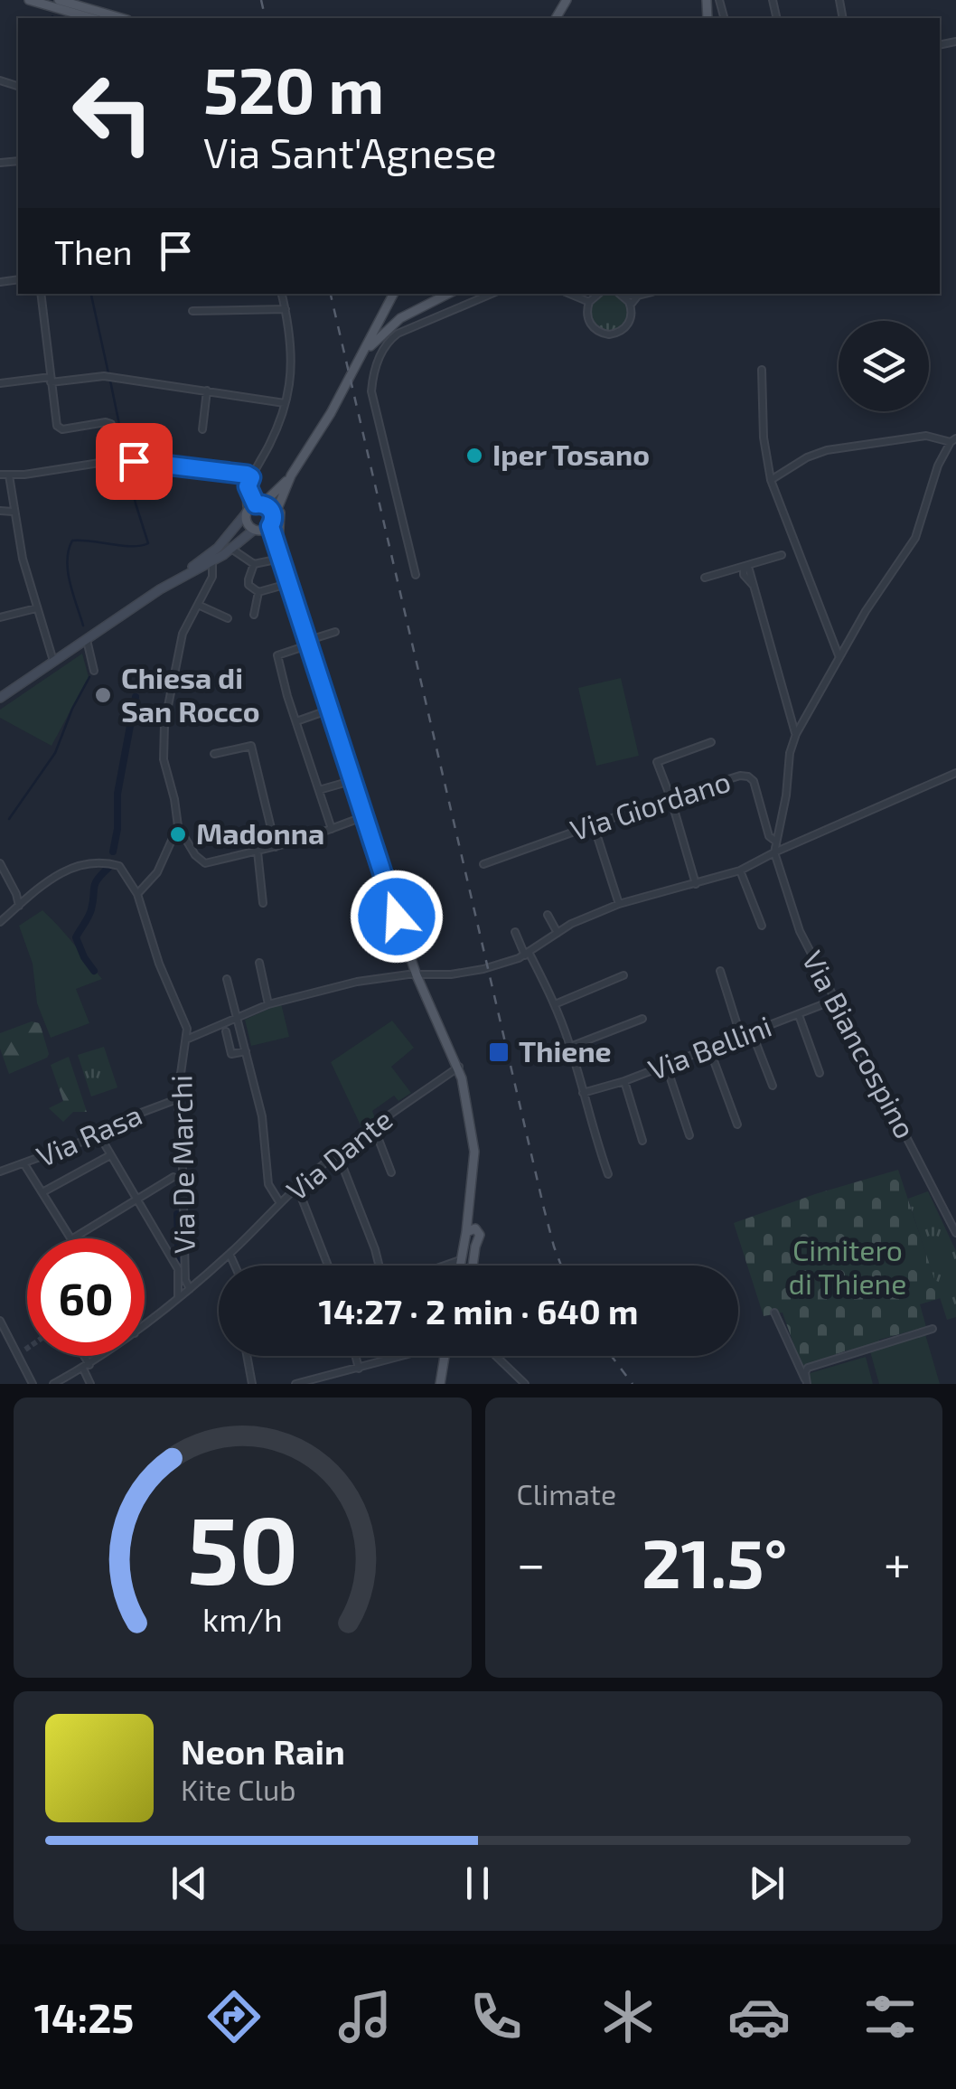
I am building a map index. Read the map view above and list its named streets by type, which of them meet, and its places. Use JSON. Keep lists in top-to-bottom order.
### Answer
{
  "streets": {
    "street": [
      "Via Giordano",
      "Via Biancospino",
      "Via Bellini",
      "Via Rasa",
      "Via Dante",
      "Via De Marchi"
    ]
  },
  "crossings": [
    ["Via Biancospino", "Via Bellini"],
    ["Via Rasa", "Via De Marchi"],
    ["Via Dante", "Via De Marchi"]
  ],
  "parks": ["Cimitero di Thiene"],
  "places": {
    "other": ["Iper Tosano", "Chiesa di San Rocco", "Madonna"],
    "transit": ["Thiene"]
  },
  "page": {
    "turn": ["520 m", "Via Sant'Agnese"],
    "then": "Then",
    "limit": "60",
    "trip": "14:27 · 2 min · 640 m",
    "tile": "Climate",
    "heat": ["−", "21.5°", "+"],
    "song": ["Neon Rain", "Kite Club"],
    "tabs": "14:25",
    "gauge": ["50", "km/h"]
  }
}
